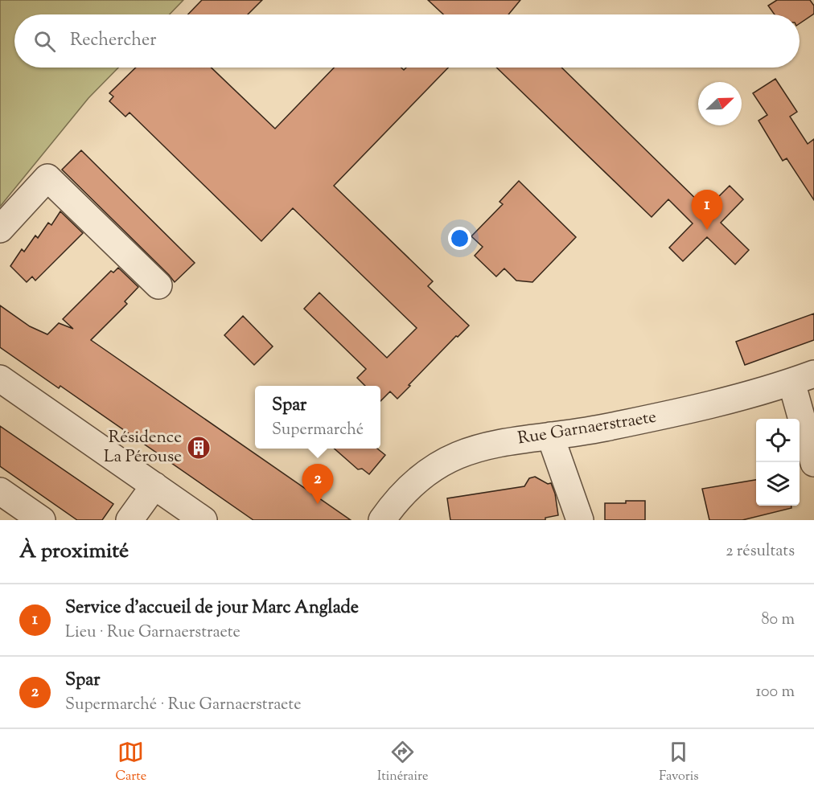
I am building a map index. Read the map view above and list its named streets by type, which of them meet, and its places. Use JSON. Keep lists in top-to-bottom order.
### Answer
{
  "streets": {
    "street": ["Rue Garnaerstraete"]
  },
  "places": {
    "building": ["Résidence La Pérouse"]
  },
  "north": "top right",
  "page": {
    "search": "Rechercher",
    "pins": ["1", "2"],
    "popup": ["Spar", "Supermarché"],
    "heading": ["À proximité", "2 résultats"],
    "list": [
      {
        "mark": "1",
        "name": "Service d'accueil de jour Marc Anglade",
        "note": "Lieu · Rue Garnaerstraete",
        "value": "80 m"
      },
      {
        "mark": "2",
        "name": "Spar",
        "note": "Supermarché · Rue Garnaerstraete",
        "value": "100 m"
      }
    ],
    "nav": ["Carte", "Itinéraire", "Favoris"]
  }
}
